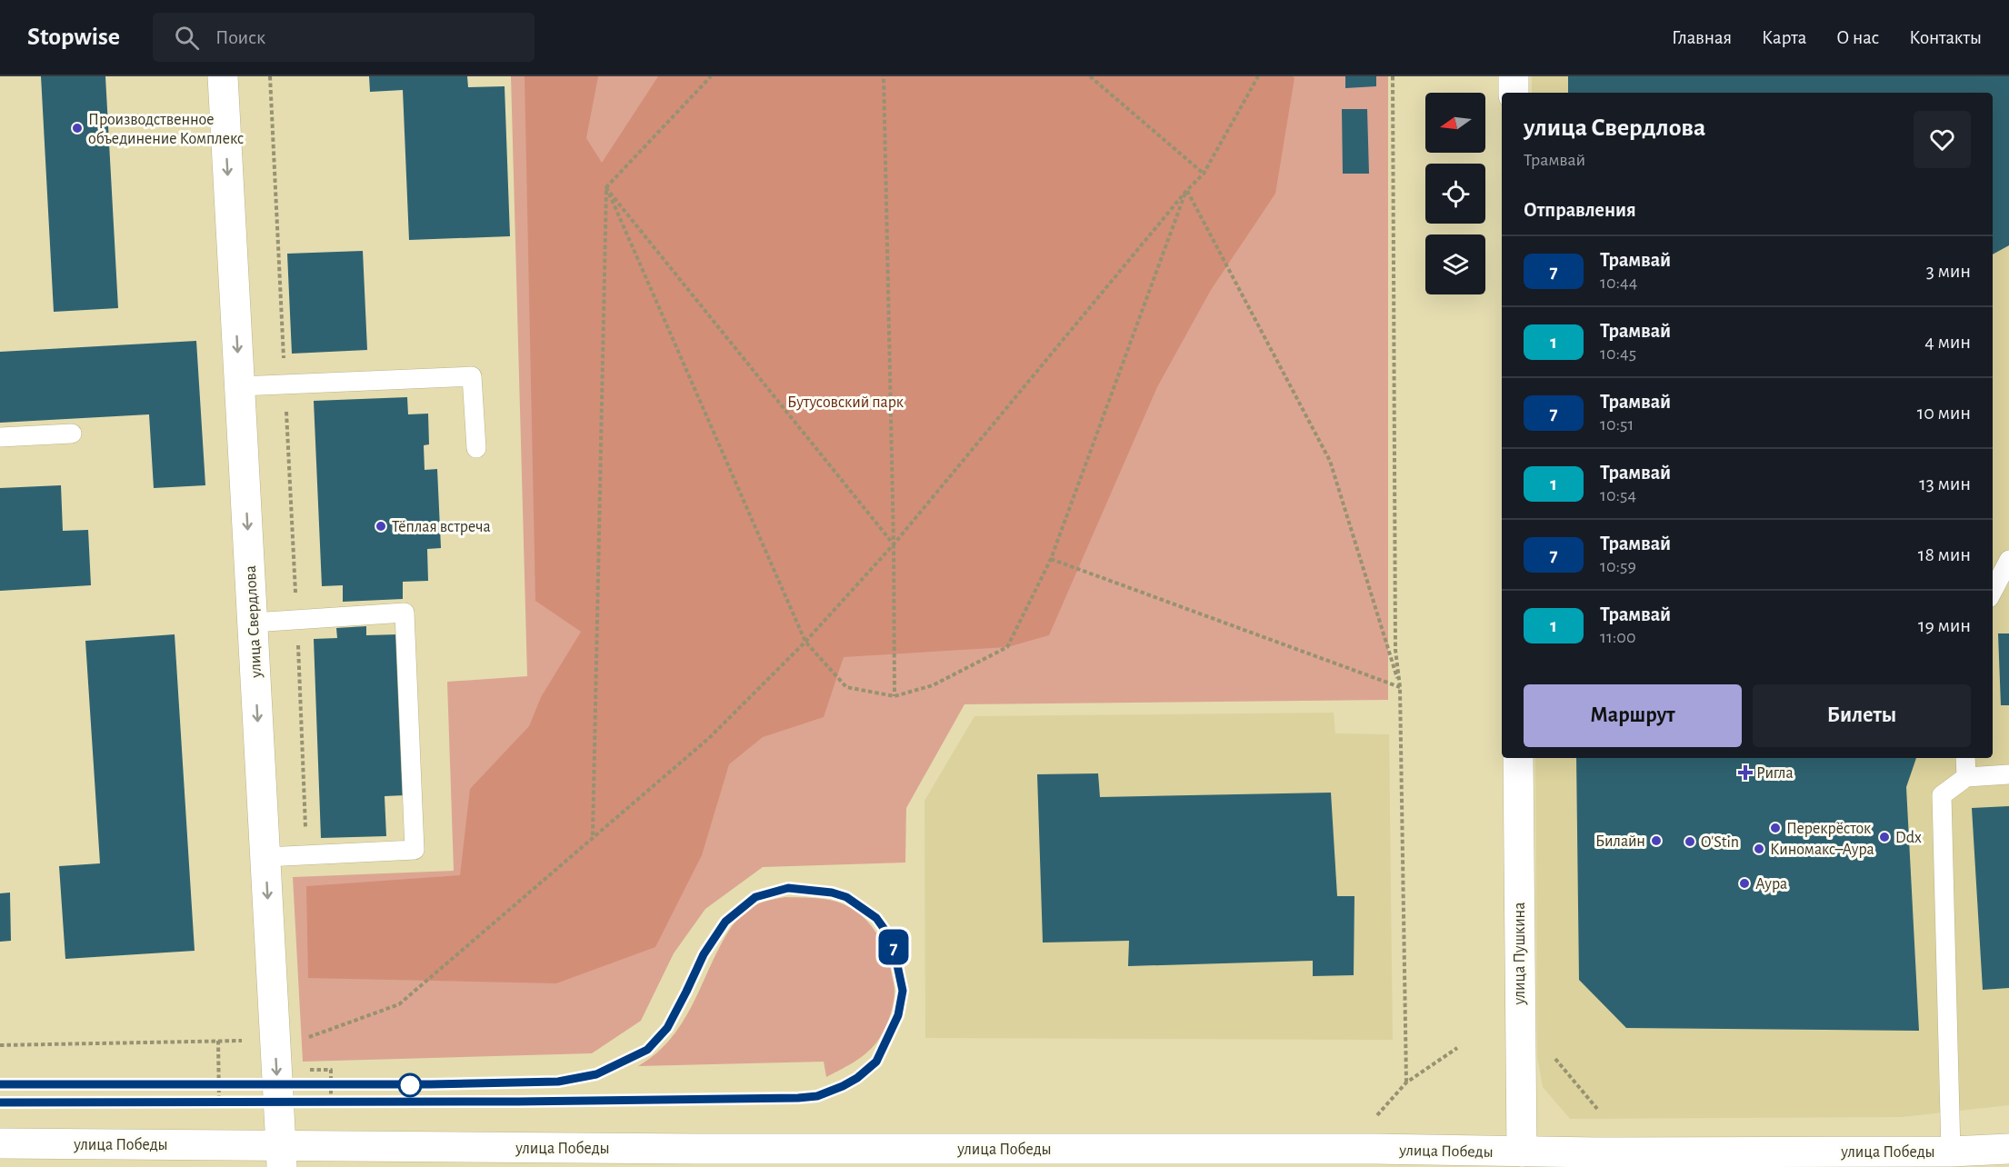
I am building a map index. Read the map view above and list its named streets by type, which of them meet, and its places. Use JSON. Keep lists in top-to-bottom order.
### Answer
{
  "streets": {
    "main road": ["улица Свердлова", "улица Пушкина", "улица Победы"]
  },
  "crossings": [
    ["улица Свердлова", "улица Победы"],
    ["улица Пушкина", "улица Победы"]
  ],
  "one_way": ["улица Свердлова"],
  "parks": ["Бутусовский парк"],
  "places": {
    "other": [
      "Производственное объединение Комплекс",
      "Тёплая встреча",
      "Перекрёсток",
      "Ddx",
      "Билайн",
      "O'Stin",
      "Киномакс–Аура",
      "Аура"
    ],
    "health": ["Ригла"]
  },
  "lines": ["tram line 7"],
  "north": "left",
  "page": {
    "header": "Stopwise",
    "search": "Поиск",
    "nav": [
      "Главная",
      "Карта",
      "О нас",
      "Контакты"
    ],
    "on_map": "7",
    "heading": [
      ["улица Свердлова", "Трамвай"],
      "Отправления"
    ],
    "list": [
      {
        "mark": "7",
        "name": "Трамвай",
        "note": "10:44",
        "value": "3 мин"
      },
      {
        "mark": "1",
        "name": "Трамвай",
        "note": "10:45",
        "value": "4 мин"
      },
      {
        "mark": "7",
        "name": "Трамвай",
        "note": "10:51",
        "value": "10 мин"
      },
      {
        "mark": "1",
        "name": "Трамвай",
        "note": "10:54",
        "value": "13 мин"
      },
      {
        "mark": "7",
        "name": "Трамвай",
        "note": "10:59",
        "value": "18 мин"
      },
      {
        "mark": "1",
        "name": "Трамвай",
        "note": "11:00",
        "value": "19 мин"
      }
    ],
    "buttons": ["Маршрут", "Билеты"]
  }
}
